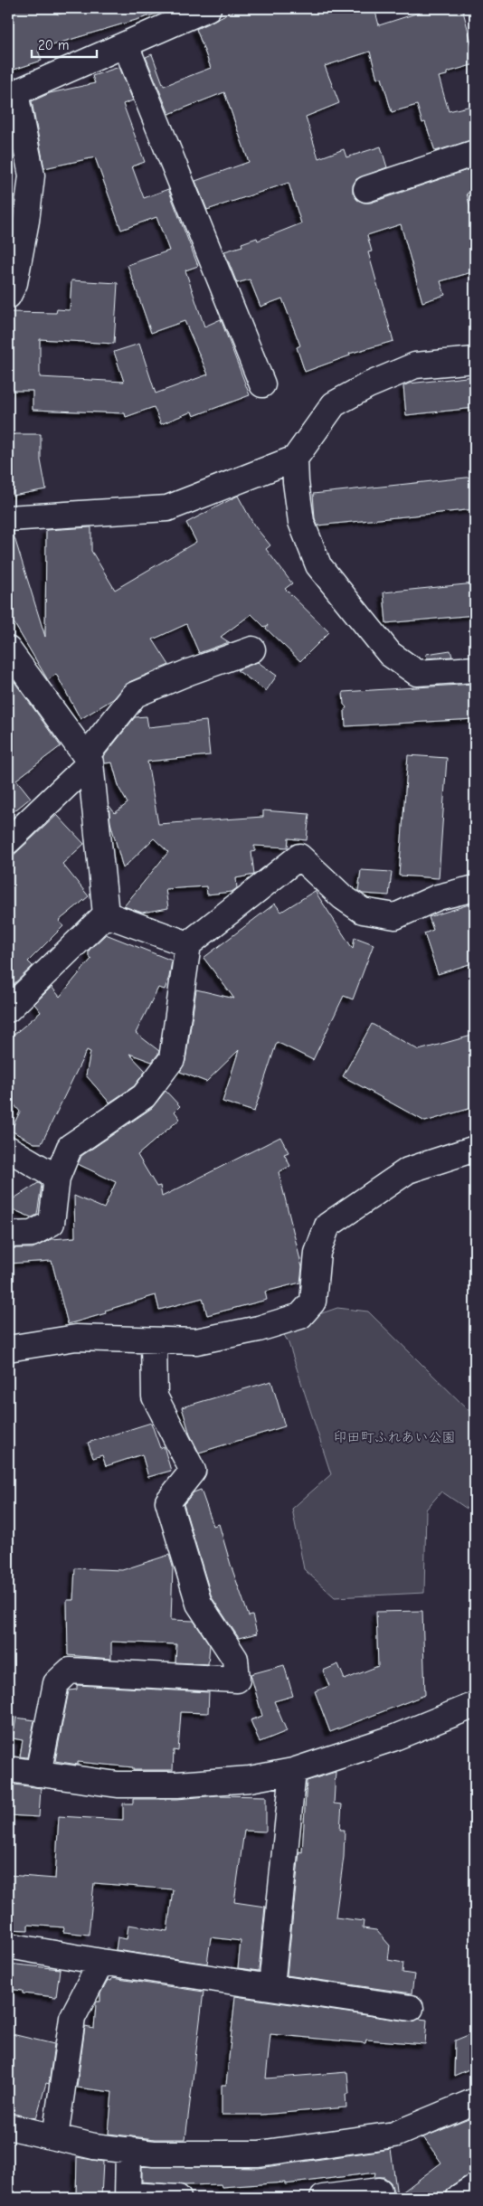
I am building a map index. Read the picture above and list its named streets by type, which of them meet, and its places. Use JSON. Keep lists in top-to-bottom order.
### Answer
{
  "parks": ["印田町ふれあい公園"],
  "scale_bar": "20 m"
}
